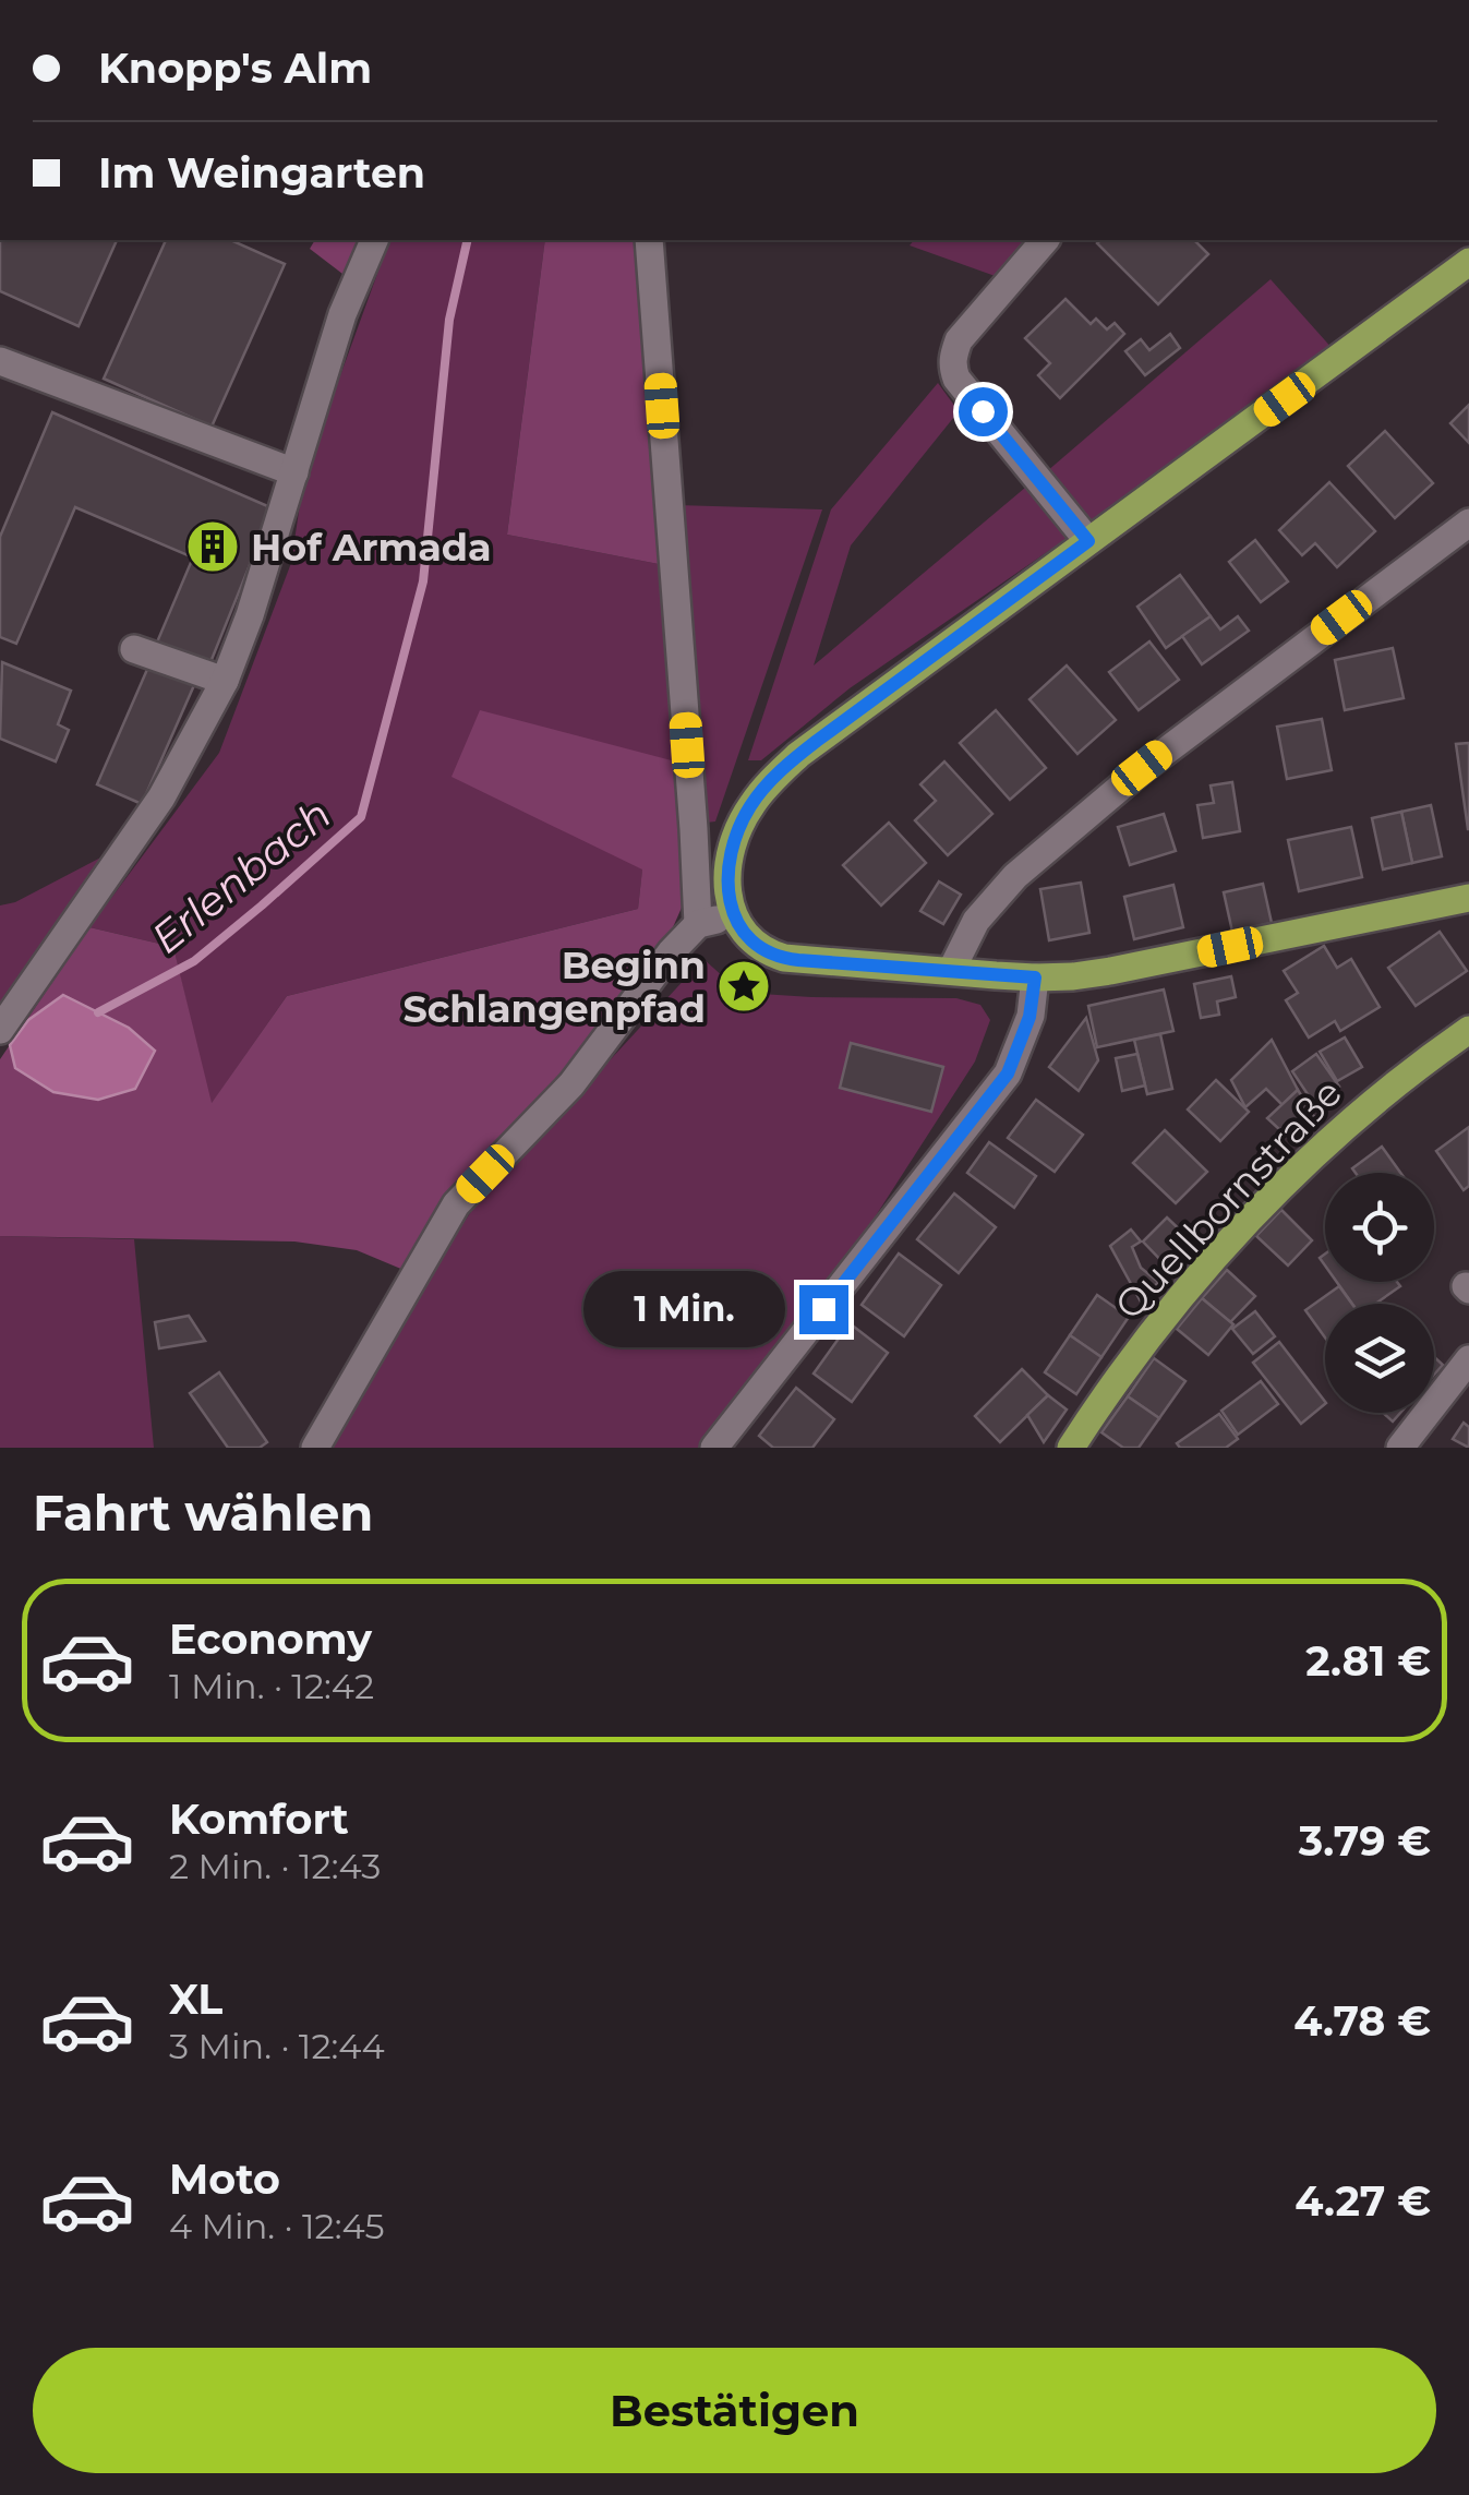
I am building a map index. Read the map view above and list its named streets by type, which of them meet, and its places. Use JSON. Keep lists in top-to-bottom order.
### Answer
{
  "streets": {
    "main road": ["Quellbornstraße"]
  },
  "water": ["Erlenbach"],
  "places": {
    "building": ["Hof Armada"],
    "place": ["Beginn Schlangenpfad"]
  },
  "page": {
    "banner": ["Knopp's Alm", "Im Weingarten"],
    "bubble": "1 Min.",
    "heading": "Fahrt wählen",
    "list": [
      {
        "name": "Economy",
        "note": "1 Min. · 12:42",
        "value": "2.81 €"
      },
      {
        "name": "Komfort",
        "note": "2 Min. · 12:43",
        "value": "3.79 €"
      },
      {
        "name": "XL",
        "note": "3 Min. · 12:44",
        "value": "4.78 €"
      },
      {
        "name": "Moto",
        "note": "4 Min. · 12:45",
        "value": "4.27 €"
      }
    ],
    "buttons": "Bestätigen"
  }
}
